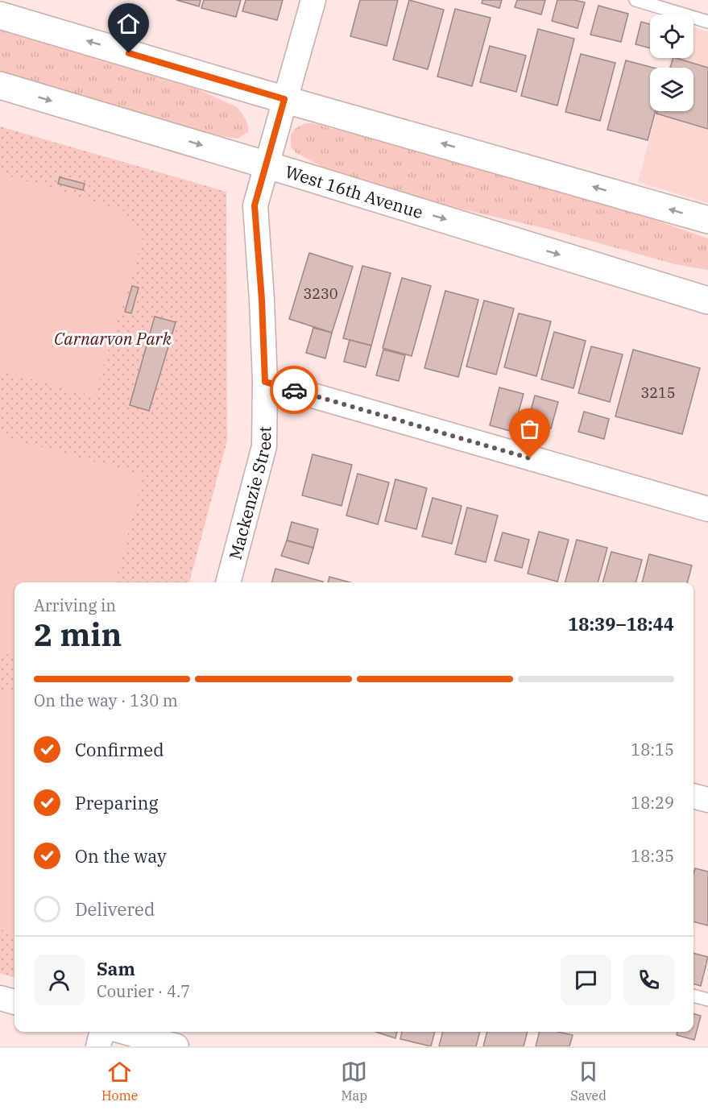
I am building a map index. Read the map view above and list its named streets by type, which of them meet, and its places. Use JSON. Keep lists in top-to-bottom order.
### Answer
{
  "streets": {
    "main road": ["West 16th Avenue"],
    "street": ["Mackenzie Street"]
  },
  "crossings": [
    ["West 16th Avenue", "Mackenzie Street"]
  ],
  "parks": ["Carnarvon Park"],
  "house_numbers": ["3230", "3215"],
  "page": {
    "heading": ["2 min", "Arriving in", "18:39–18:44"],
    "panel": ["Sam", "Courier · 4.7"],
    "bar": "On the way · 130 m",
    "list": [
      ["Confirmed", "18:15"],
      ["Preparing", "18:29"],
      ["On the way", "18:35"],
      "Delivered"
    ],
    "tabs": ["Home", "Map", "Saved"]
  }
}
